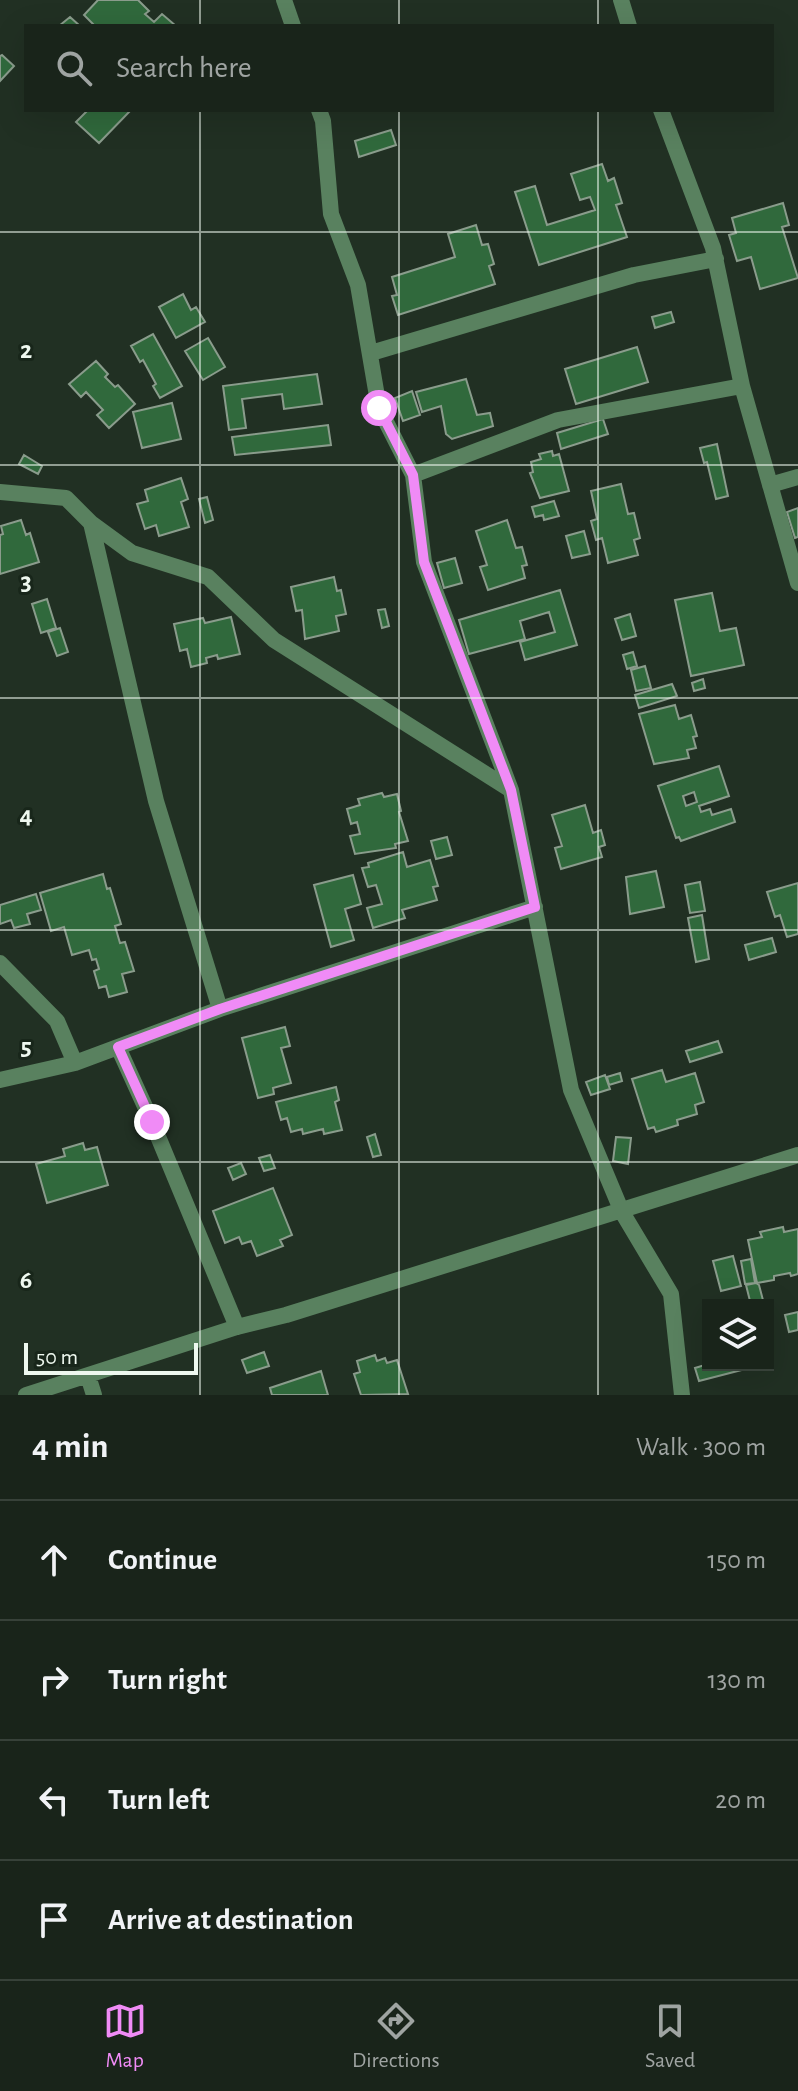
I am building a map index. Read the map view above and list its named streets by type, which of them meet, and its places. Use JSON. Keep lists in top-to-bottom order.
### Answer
{
  "scale_bar": "50 m",
  "page": {
    "search": "Search here",
    "scale": "50 m",
    "heading": ["4 min", "Walk · 300 m"],
    "list": [
      ["Continue", "150 m"],
      ["Turn right", "130 m"],
      ["Turn left", "20 m"],
      "Arrive at destination"
    ],
    "nav": ["Map", "Directions", "Saved"]
  },
  "grid": {
    "rows": [
      "2",
      "3",
      "4",
      "5",
      "6"
    ]
  }
}
